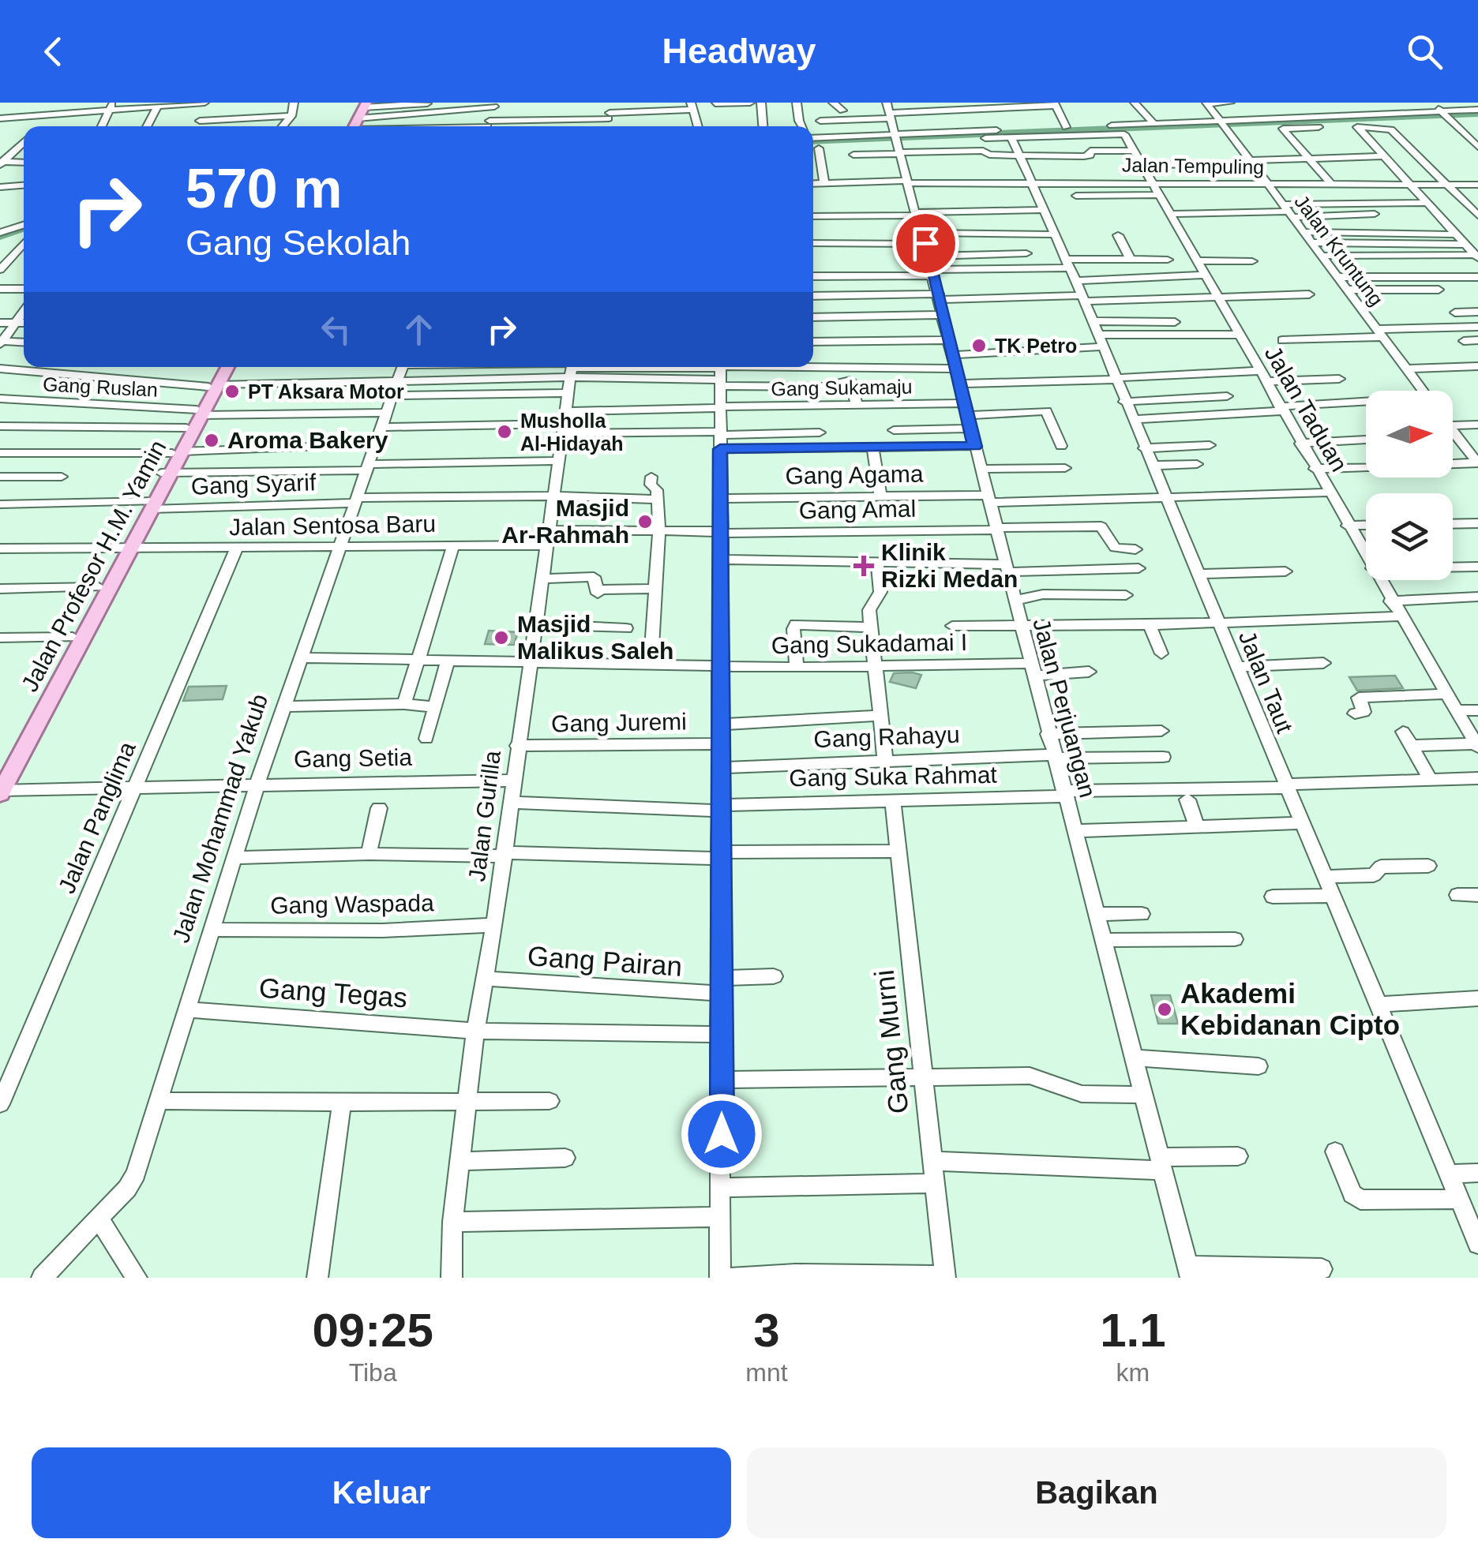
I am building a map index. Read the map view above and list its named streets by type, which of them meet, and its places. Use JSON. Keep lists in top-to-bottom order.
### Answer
{
  "streets": {
    "main road": ["Jalan Profesor H.M. Yamin"],
    "street": [
      "Jalan Tempuling",
      "Jalan Kruntung",
      "Gang Ruslan",
      "Gang Sukamaju",
      "Jalan Taduan",
      "Gang Agama",
      "Gang Syarif",
      "Gang Amal",
      "Jalan Sentosa Baru",
      "Gang Sukadamai I",
      "Jalan Taut",
      "Jalan Perjuangan",
      "Gang Juremi",
      "Gang Rahayu",
      "Gang Setia",
      "Gang Suka Rahmat",
      "Jalan Gurilla",
      "Jalan Panglima",
      "Jalan Mohammad Yakub",
      "Gang Waspada",
      "Gang Pairan",
      "Gang Tegas",
      "Gang Murni"
    ]
  },
  "crossings": [
    ["Jalan Tempuling", "Jalan Kruntung"],
    ["Jalan Tempuling", "Jalan Taduan"],
    ["Jalan Tempuling", "Jalan Taut"],
    ["Jalan Tempuling", "Jalan Perjuangan"],
    ["Gang Ruslan", "Gang Sukamaju"],
    ["Gang Ruslan", "Jalan Profesor H.M. Yamin"],
    ["Gang Ruslan", "Jalan Gurilla"],
    ["Gang Ruslan", "Jalan Mohammad Yakub"],
    ["Gang Sukamaju", "Jalan Perjuangan"],
    ["Gang Sukamaju", "Jalan Gurilla"],
    ["Jalan Taduan", "Gang Agama"],
    ["Gang Agama", "Jalan Taut"],
    ["Gang Agama", "Jalan Perjuangan"],
    ["Gang Syarif", "Jalan Profesor H.M. Yamin"],
    ["Gang Syarif", "Jalan Gurilla"],
    ["Gang Syarif", "Jalan Mohammad Yakub"],
    ["Gang Amal", "Jalan Sentosa Baru"],
    ["Gang Amal", "Jalan Perjuangan"],
    ["Jalan Sentosa Baru", "Jalan Profesor H.M. Yamin"],
    ["Jalan Sentosa Baru", "Jalan Gurilla"],
    ["Jalan Sentosa Baru", "Jalan Panglima"],
    ["Jalan Sentosa Baru", "Jalan Mohammad Yakub"],
    ["Jalan Profesor H.M. Yamin", "Gang Setia"],
    ["Gang Sukadamai I", "Jalan Perjuangan"],
    ["Gang Sukadamai I", "Jalan Gurilla"],
    ["Gang Sukadamai I", "Jalan Mohammad Yakub"],
    ["Jalan Taut", "Gang Suka Rahmat"],
    ["Jalan Perjuangan", "Gang Rahayu"],
    ["Jalan Perjuangan", "Gang Suka Rahmat"],
    ["Gang Juremi", "Jalan Gurilla"],
    ["Gang Setia", "Jalan Gurilla"],
    ["Gang Setia", "Jalan Panglima"],
    ["Gang Setia", "Jalan Mohammad Yakub"],
    ["Gang Suka Rahmat", "Jalan Gurilla"],
    ["Gang Suka Rahmat", "Gang Murni"],
    ["Jalan Gurilla", "Gang Waspada"],
    ["Jalan Gurilla", "Gang Pairan"],
    ["Jalan Gurilla", "Gang Tegas"],
    ["Jalan Mohammad Yakub", "Gang Waspada"],
    ["Jalan Mohammad Yakub", "Gang Tegas"]
  ],
  "places": {
    "other": [
      "TK Petro",
      "PT Aksara Motor",
      "Musholla Al-Hidayah",
      "Aroma Bakery",
      "Masjid Ar-Rahmah",
      "Masjid Malikus Saleh",
      "Akademi Kebidanan Cipto"
    ],
    "health": ["Klinik Rizki Medan"]
  },
  "north": "right",
  "page": {
    "header": "Headway",
    "turn": ["570 m", "Gang Sekolah"],
    "eta": [
      "09:25",
      "Tiba",
      "3",
      "mnt",
      "1.1",
      "km"
    ],
    "buttons": ["Keluar", "Bagikan"]
  }
}
